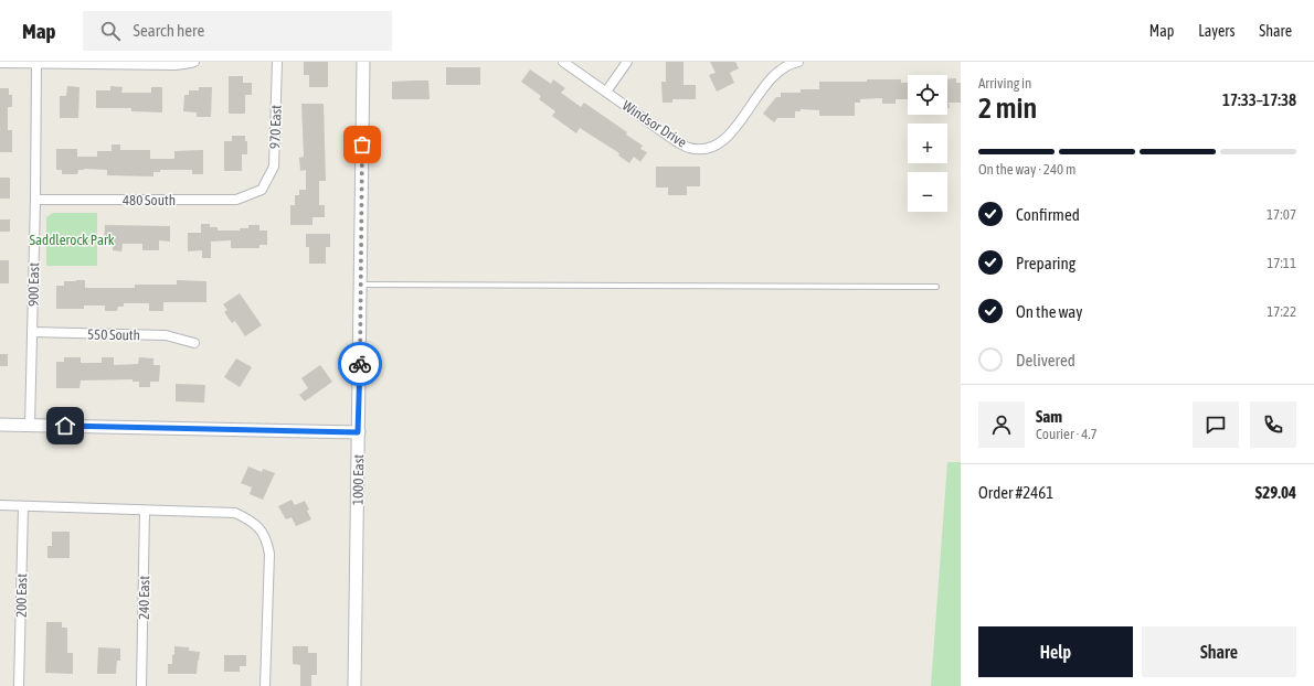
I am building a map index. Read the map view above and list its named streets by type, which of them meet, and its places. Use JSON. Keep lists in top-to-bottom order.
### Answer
{
  "streets": {
    "street": [
      "Windsor Drive",
      "970 East",
      "480 South",
      "900 East",
      "550 South",
      "1000 East",
      "200 East",
      "240 East"
    ]
  },
  "crossings": [
    ["970 East", "480 South"],
    ["480 South", "900 East"],
    ["900 East", "550 South"]
  ],
  "parks": ["Saddlerock Park"],
  "page": {
    "header": "Map",
    "search": "Search here",
    "nav": ["Map", "Layers", "Share"],
    "heading": ["2 min", "Arriving in", "17:33–17:38"],
    "panel": [
      "Sam",
      "Courier · 4.7",
      "Order #2461",
      "$29.04"
    ],
    "map_buttons": ["+", "−"],
    "bar": "On the way · 240 m",
    "list": [
      ["Confirmed", "17:07"],
      ["Preparing", "17:11"],
      ["On the way", "17:22"],
      "Delivered"
    ],
    "buttons": ["Help", "Share"]
  }
}
